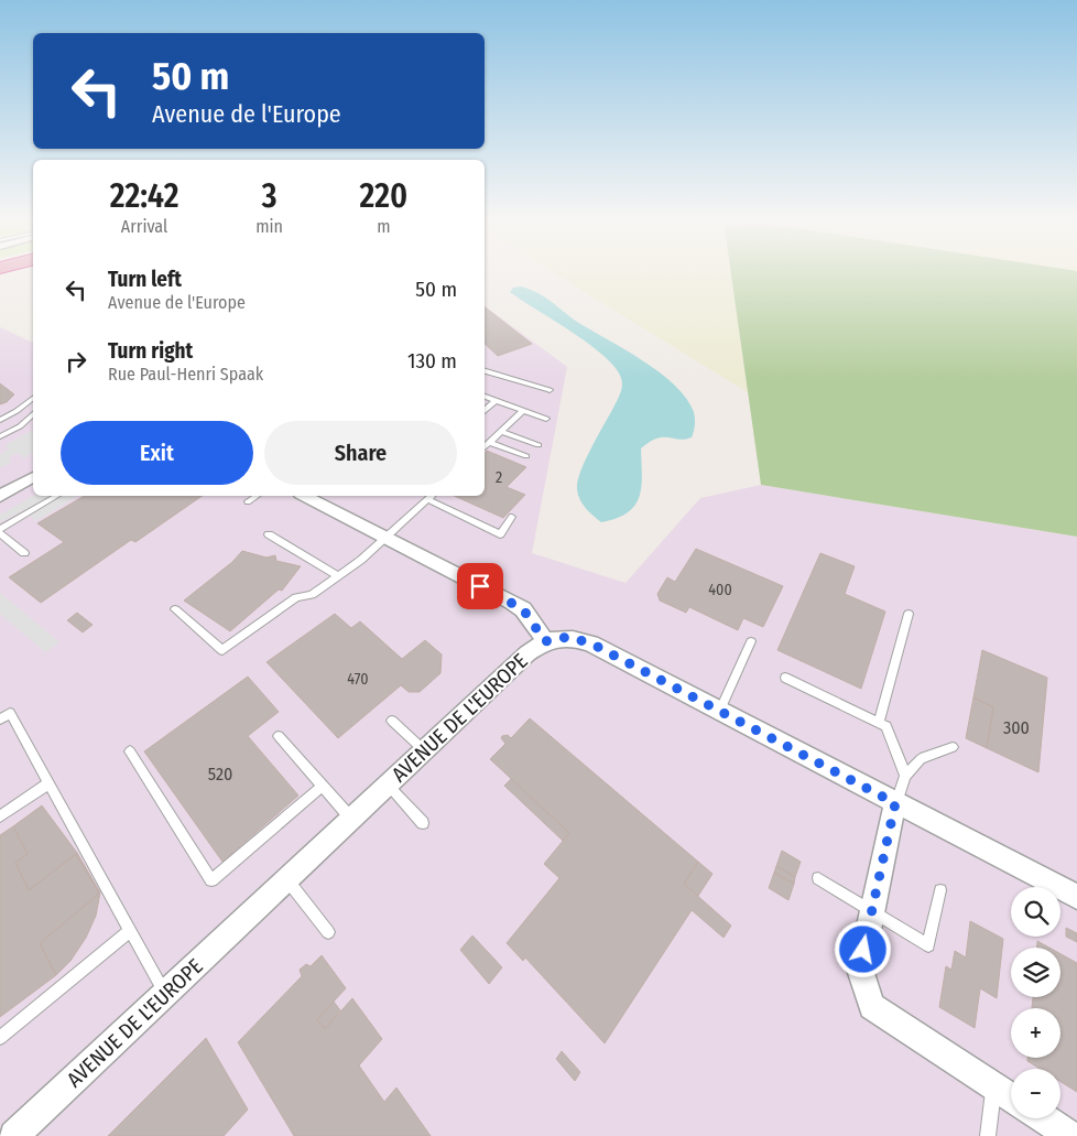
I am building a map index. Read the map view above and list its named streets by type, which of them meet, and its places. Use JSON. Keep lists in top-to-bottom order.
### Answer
{
  "streets": {
    "street": ["AVENUE DE L'EUROPE"]
  },
  "house_numbers": [
    "2",
    "400",
    "470",
    "300",
    "520"
  ],
  "page": {
    "turn": ["50 m", "Avenue de l'Europe"],
    "eta": [
      "22:42",
      "Arrival",
      "3",
      "min",
      "220",
      "m"
    ],
    "list": [
      {
        "name": "Turn left",
        "note": "Avenue de l'Europe",
        "value": "50 m"
      },
      {
        "name": "Turn right",
        "note": "Rue Paul-Henri Spaak",
        "value": "130 m"
      }
    ],
    "buttons": ["Exit", "Share"],
    "map_buttons": ["+", "−"]
  }
}
